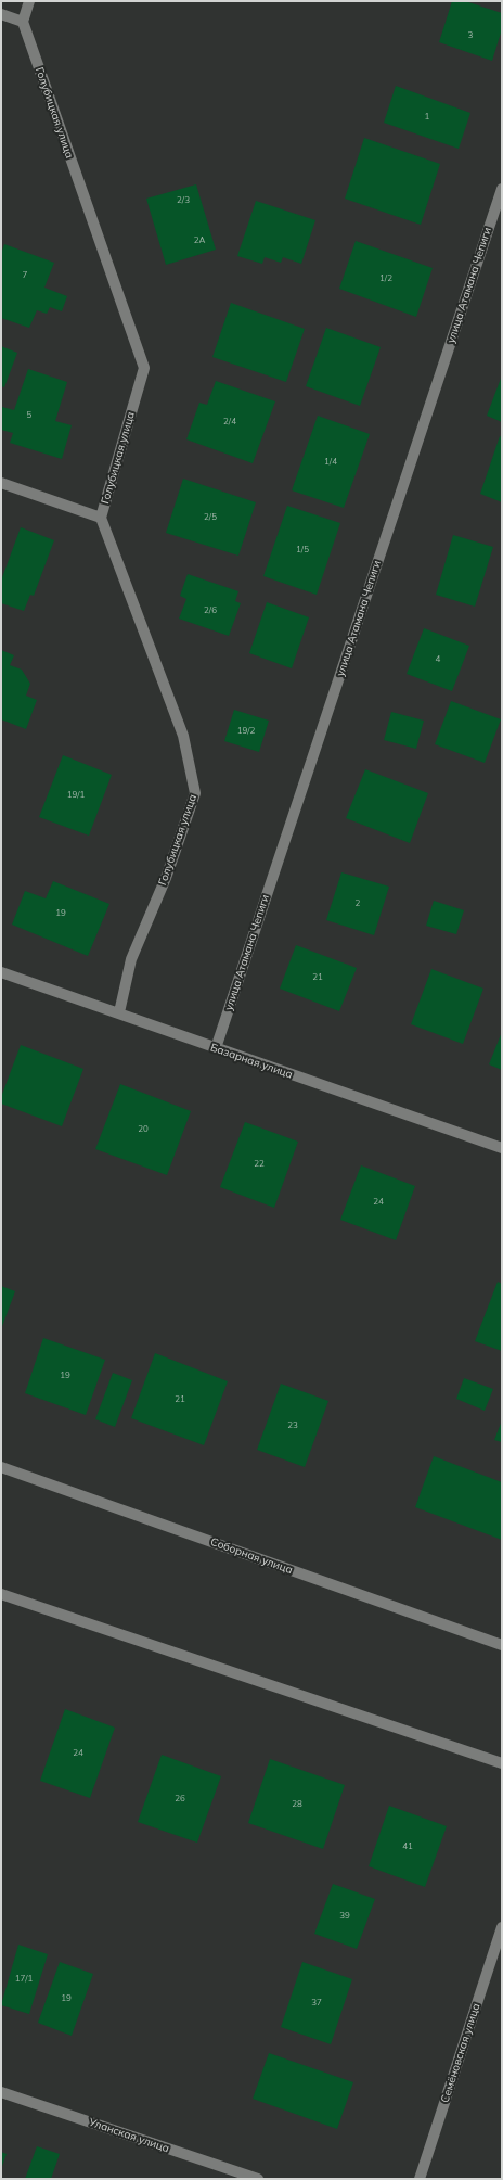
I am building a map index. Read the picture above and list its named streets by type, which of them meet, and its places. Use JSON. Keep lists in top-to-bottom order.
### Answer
{
  "streets": {
    "street": [
      "Голубицкая улица",
      "улица Атамана Чепиги",
      "Базарная улица",
      "Соборная улица",
      "Семёновская улица",
      "Уланская улица"
    ]
  },
  "crossings": [
    ["Голубицкая улица", "Базарная улица"],
    ["улица Атамана Чепиги", "Базарная улица"]
  ],
  "house_numbers": [
    "3",
    "1",
    "2/3",
    "2А",
    "7",
    "1/2",
    "5",
    "2/4",
    "1/4",
    "2/5",
    "1/5",
    "2/6",
    "4",
    "19/2",
    "19/1",
    "2",
    "19",
    "21",
    "20",
    "22",
    "24",
    "19",
    "21",
    "23",
    "24",
    "26",
    "28",
    "41",
    "39",
    "17/1",
    "19",
    "37"
  ]
}
